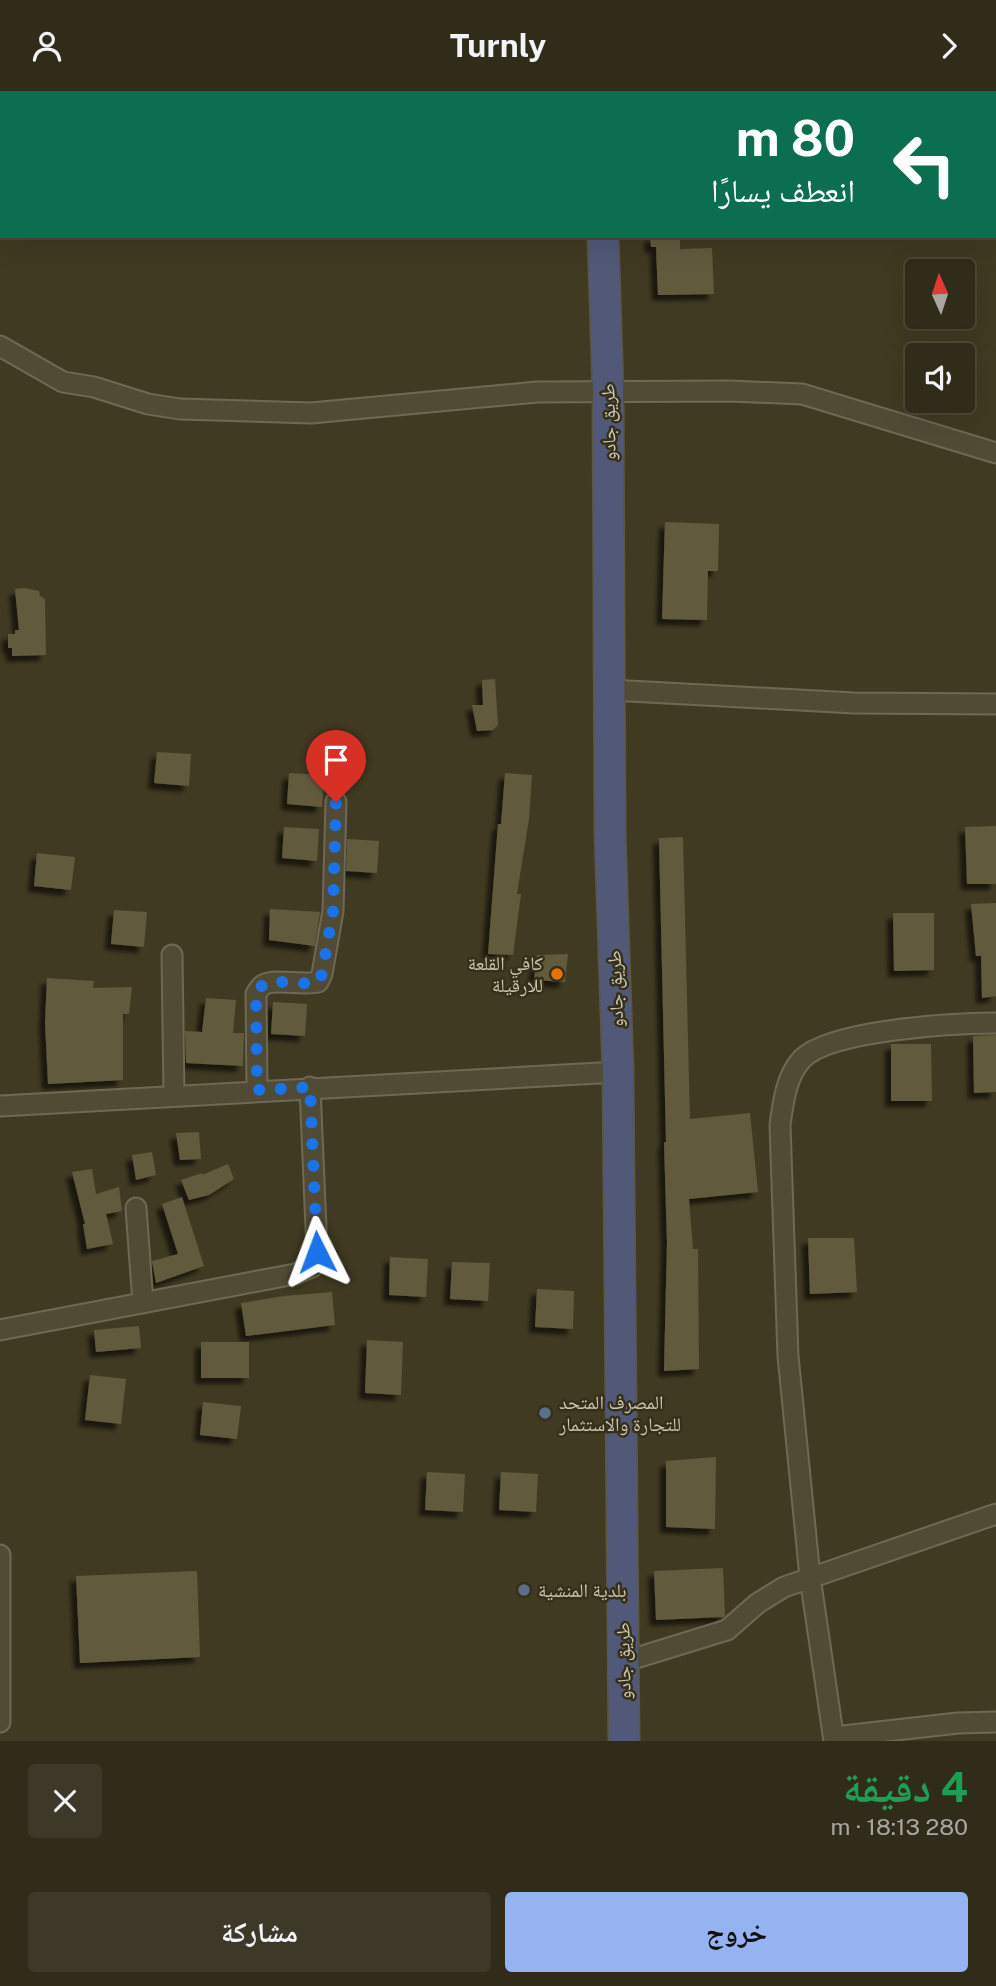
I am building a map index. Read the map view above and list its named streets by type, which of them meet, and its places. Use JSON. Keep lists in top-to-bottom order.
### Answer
{
  "streets": {
    "highway": ["طريق جادو"]
  },
  "places": ["كافي القلعة للارقيلة", "المصرف المتحد للتجارة والاستثمار", "بلدية المنشية"],
  "north": "top",
  "page": {
    "header": "Turnly",
    "turn": ["80 m", "انعطف يسارًا"],
    "heading": ["4 دقيقة", "280 m · 18:13"],
    "buttons": ["خروج", "مشاركة"]
  }
}
